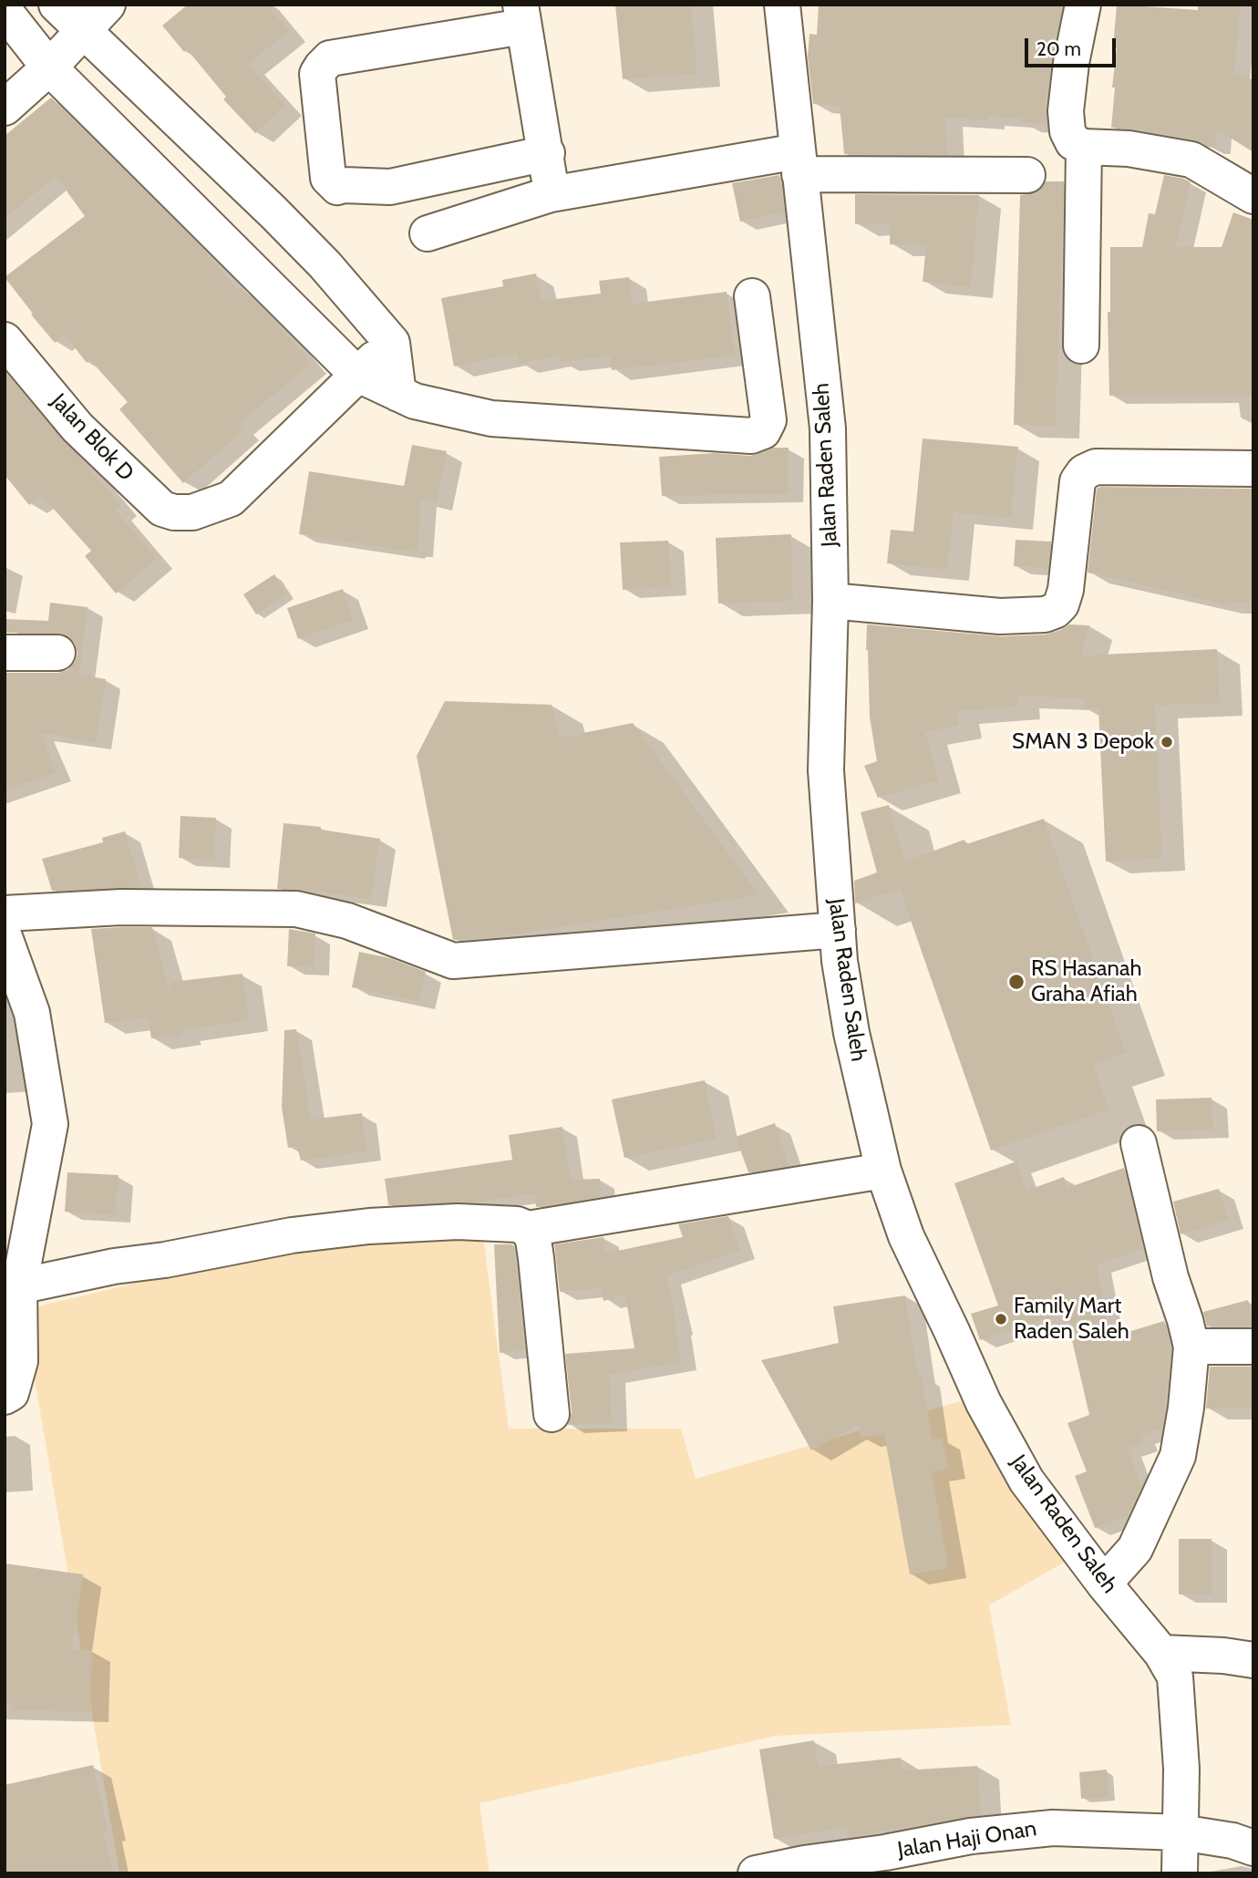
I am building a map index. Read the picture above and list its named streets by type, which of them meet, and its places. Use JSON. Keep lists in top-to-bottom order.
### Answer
{
  "streets": {
    "street": ["Jalan Blok D", "Jalan Raden Saleh", "Jalan Haji Onan"]
  },
  "crossings": [
    ["Jalan Raden Saleh", "Jalan Haji Onan"]
  ],
  "places": ["SMAN 3 Depok", "RS Hasanah Graha Afiah", "Family Mart Raden Saleh"],
  "scale_bar": "20 m"
}
